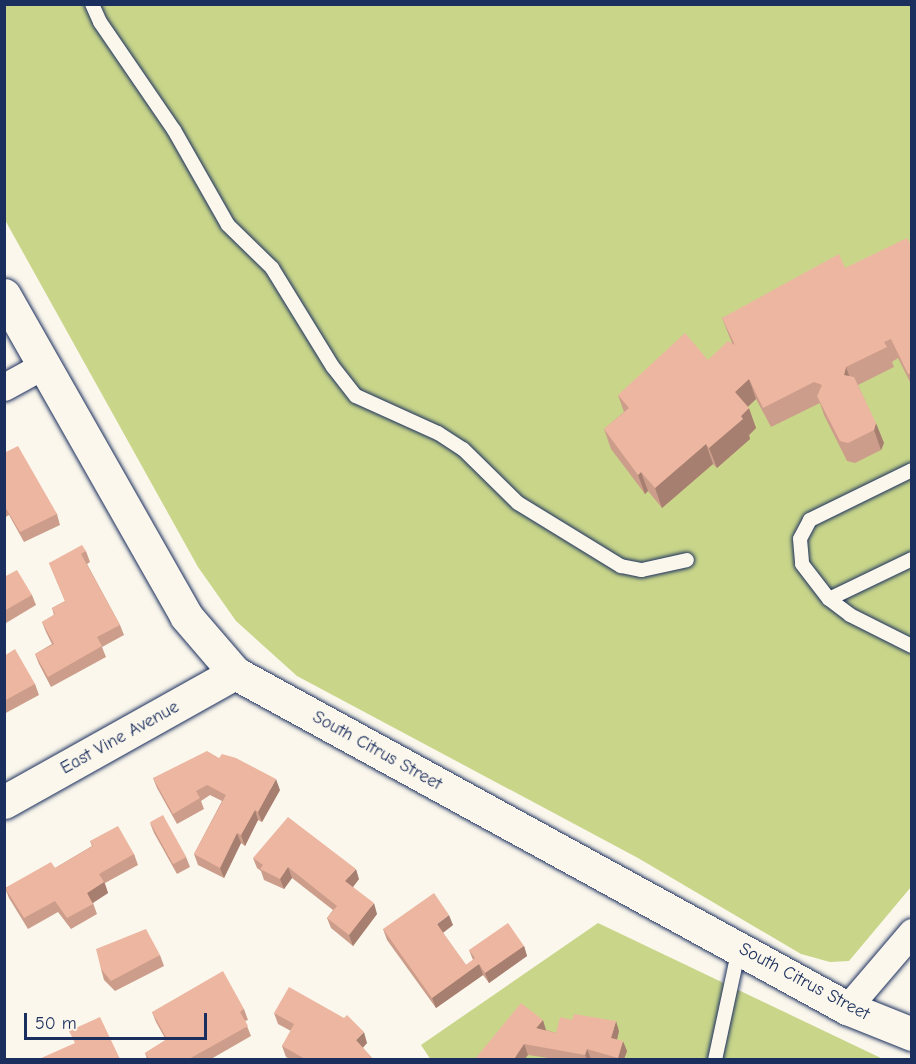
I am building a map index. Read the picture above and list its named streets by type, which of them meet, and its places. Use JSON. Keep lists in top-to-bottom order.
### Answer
{
  "streets": {
    "street": ["East Vine Avenue", "South Citrus Street"]
  },
  "crossings": [
    ["East Vine Avenue", "South Citrus Street"]
  ],
  "scale_bar": "50 m"
}
